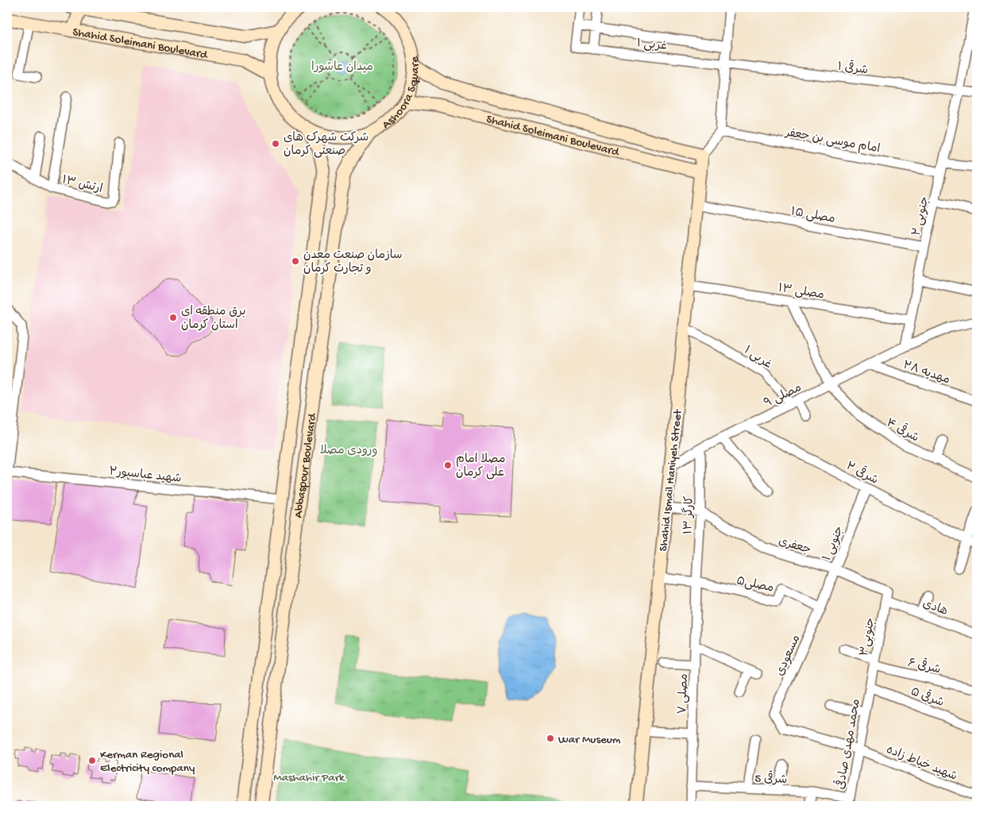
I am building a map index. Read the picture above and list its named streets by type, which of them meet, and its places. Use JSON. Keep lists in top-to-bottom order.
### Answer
{
  "streets": {
    "main road": [
      "Shahid Soleimani Boulevard",
      "Ashoora Square",
      "Abbaspour Boulevard",
      "Shahid Ismail Haniyeh Street"
    ],
    "street": [
      "۱ غربی",
      "شرقی ۱",
      "امام موسی بن جعفر",
      "ارتش ۱۳",
      "مصلی ۱۵",
      "جنوبی ۲",
      "مصلی ۱۳",
      "مهدیه ۲۸",
      "مصلی ۹",
      "۴ شرقی",
      "۲ شرقی",
      "شهید عباسپور۲",
      "کارگر ۱۳",
      "۱ جنوبی",
      "جعفری",
      "مصلی۵",
      "هادی",
      "جنوبی۳",
      "مسعودی",
      "۶ شرقی",
      "مصلی ۷",
      "۵ شرقی",
      "محمد مهدی صادقی",
      "شهید خیاط زاده",
      "شرقی 5"
    ]
  },
  "crossings": [
    ["Shahid Soleimani Boulevard", "Ashoora Square"],
    ["Shahid Soleimani Boulevard", "Shahid Ismail Haniyeh Street"],
    ["۱ غربی", "شرقی ۱"],
    ["۱ غربی", "مصلی ۹"],
    ["۱ غربی", "Shahid Ismail Haniyeh Street"],
    ["شرقی ۱", "جنوبی ۲"],
    ["Ashoora Square", "Abbaspour Boulevard"],
    ["امام موسی بن جعفر", "جنوبی ۲"],
    ["مصلی ۱۵", "جنوبی ۲"],
    ["مصلی ۱۵", "Shahid Ismail Haniyeh Street"],
    ["جنوبی ۲", "مصلی ۱۳"],
    ["جنوبی ۲", "مصلی ۹"],
    ["مصلی ۱۳", "۴ شرقی"],
    ["مصلی ۱۳", "Shahid Ismail Haniyeh Street"],
    ["مهدیه ۲۸", "مصلی ۹"],
    ["مصلی ۹", "۴ شرقی"],
    ["مصلی ۹", "۲ شرقی"],
    ["مصلی ۹", "Shahid Ismail Haniyeh Street"],
    ["مصلی ۹", "کارگر ۱۳"],
    ["Abbaspour Boulevard", "شهید عباسپور۲"],
    ["۲ شرقی", "۱ جنوبی"],
    ["کارگر ۱۳", "جعفری"],
    ["کارگر ۱۳", "مصلی۵"],
    ["کارگر ۱۳", "مصلی ۷"],
    ["۱ جنوبی", "جعفری"],
    ["۱ جنوبی", "مصلی۵"],
    ["۱ جنوبی", "مسعودی"],
    ["جعفری", "جنوبی۳"],
    ["مصلی۵", "مسعودی"],
    ["مصلی۵", "مصلی ۷"],
    ["هادی", "جنوبی۳"],
    ["جنوبی۳", "۶ شرقی"],
    ["جنوبی۳", "۵ شرقی"],
    ["جنوبی۳", "محمد مهدی صادقی"],
    ["مسعودی", "شهید خیاط زاده"],
    ["مصلی ۷", "شرقی 5"],
    ["۵ شرقی", "محمد مهدی صادقی"],
    ["محمد مهدی صادقی", "شهید خیاط زاده"],
    ["محمد مهدی صادقی", "شرقی 5"]
  ],
  "parks": ["میدان عاشورا", "ورودی مصلا", "Mashahir Park"],
  "places": [
    "شرکت شهرک های صنعتی کرمان",
    "سازمان صنعت معدن و تجارت کرمان",
    "برق منطقه ای استان کرمان",
    "مصلا امام علی کرمان",
    "War Museum",
    "Kerman Regional Electricity company"
  ]
}
